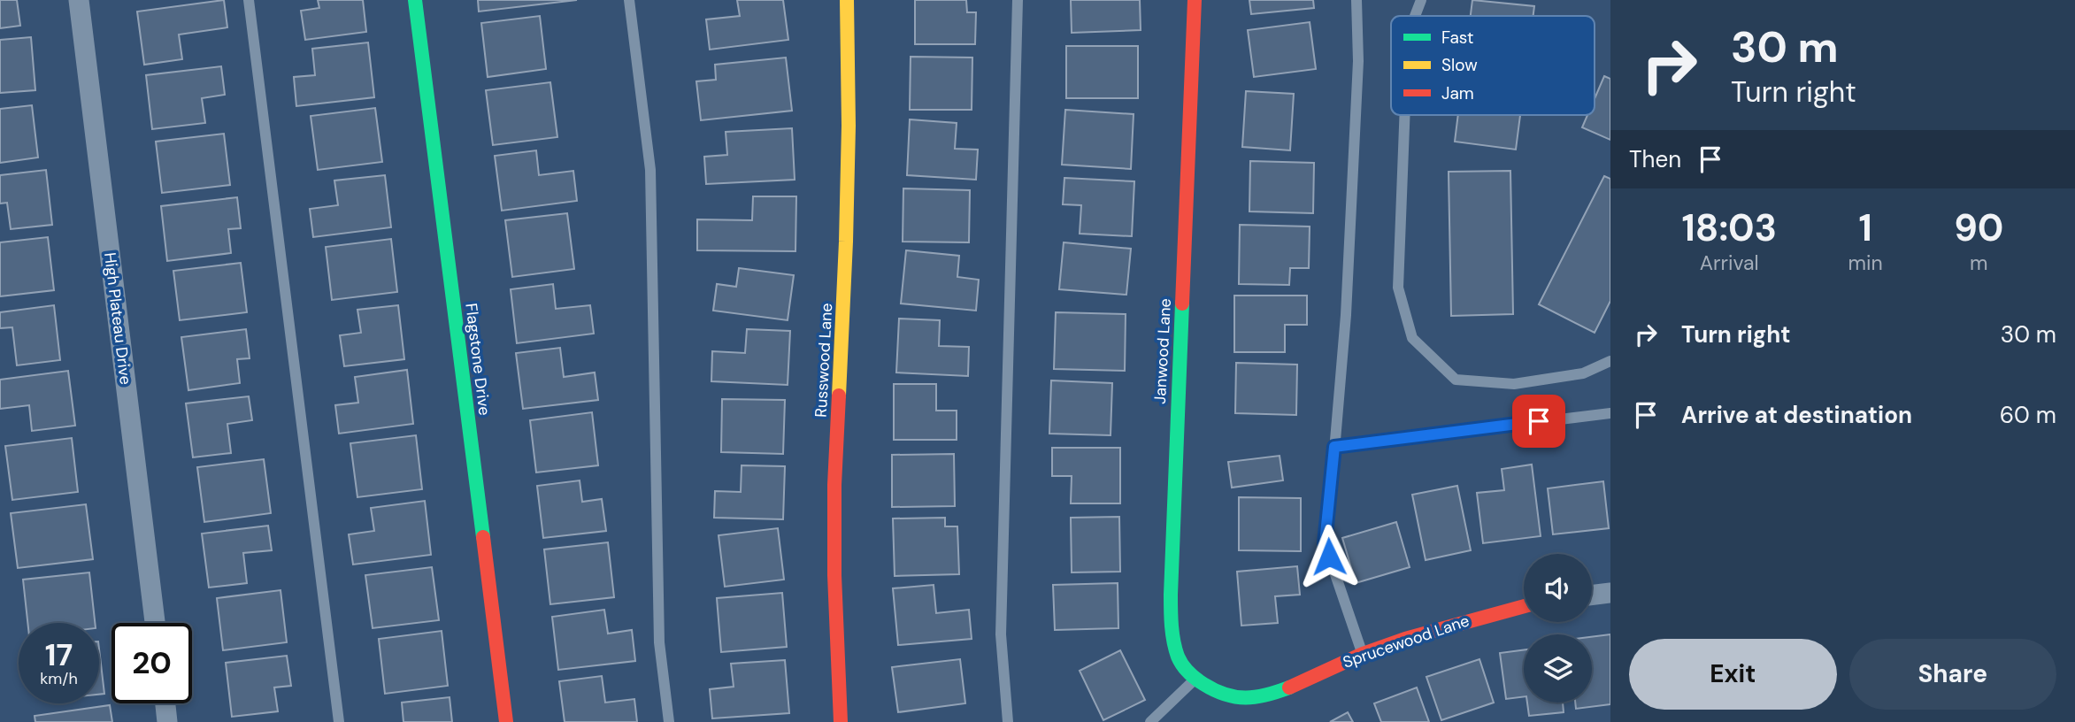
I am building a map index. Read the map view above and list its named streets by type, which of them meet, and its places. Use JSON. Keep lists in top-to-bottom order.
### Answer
{
  "streets": {
    "street": [
      "High Plateau Drive",
      "Janwood Lane",
      "Flagstone Drive",
      "Russwood Lane",
      "Sprucewood Lane"
    ]
  },
  "crossings": [
    ["Janwood Lane", "Sprucewood Lane"]
  ],
  "legend": ["Fast", "Slow", "Jam"],
  "page": {
    "turn": ["30 m", "Turn right"],
    "then": "Then",
    "eta": [
      "18:03",
      "Arrival",
      "1",
      "min",
      "90",
      "m"
    ],
    "list": [
      {
        "name": "Turn right",
        "value": "30 m"
      },
      {
        "name": "Arrive at destination",
        "value": "60 m"
      }
    ],
    "speed": "17 km/h",
    "limit": "20",
    "buttons": ["Exit", "Share"]
  }
}
